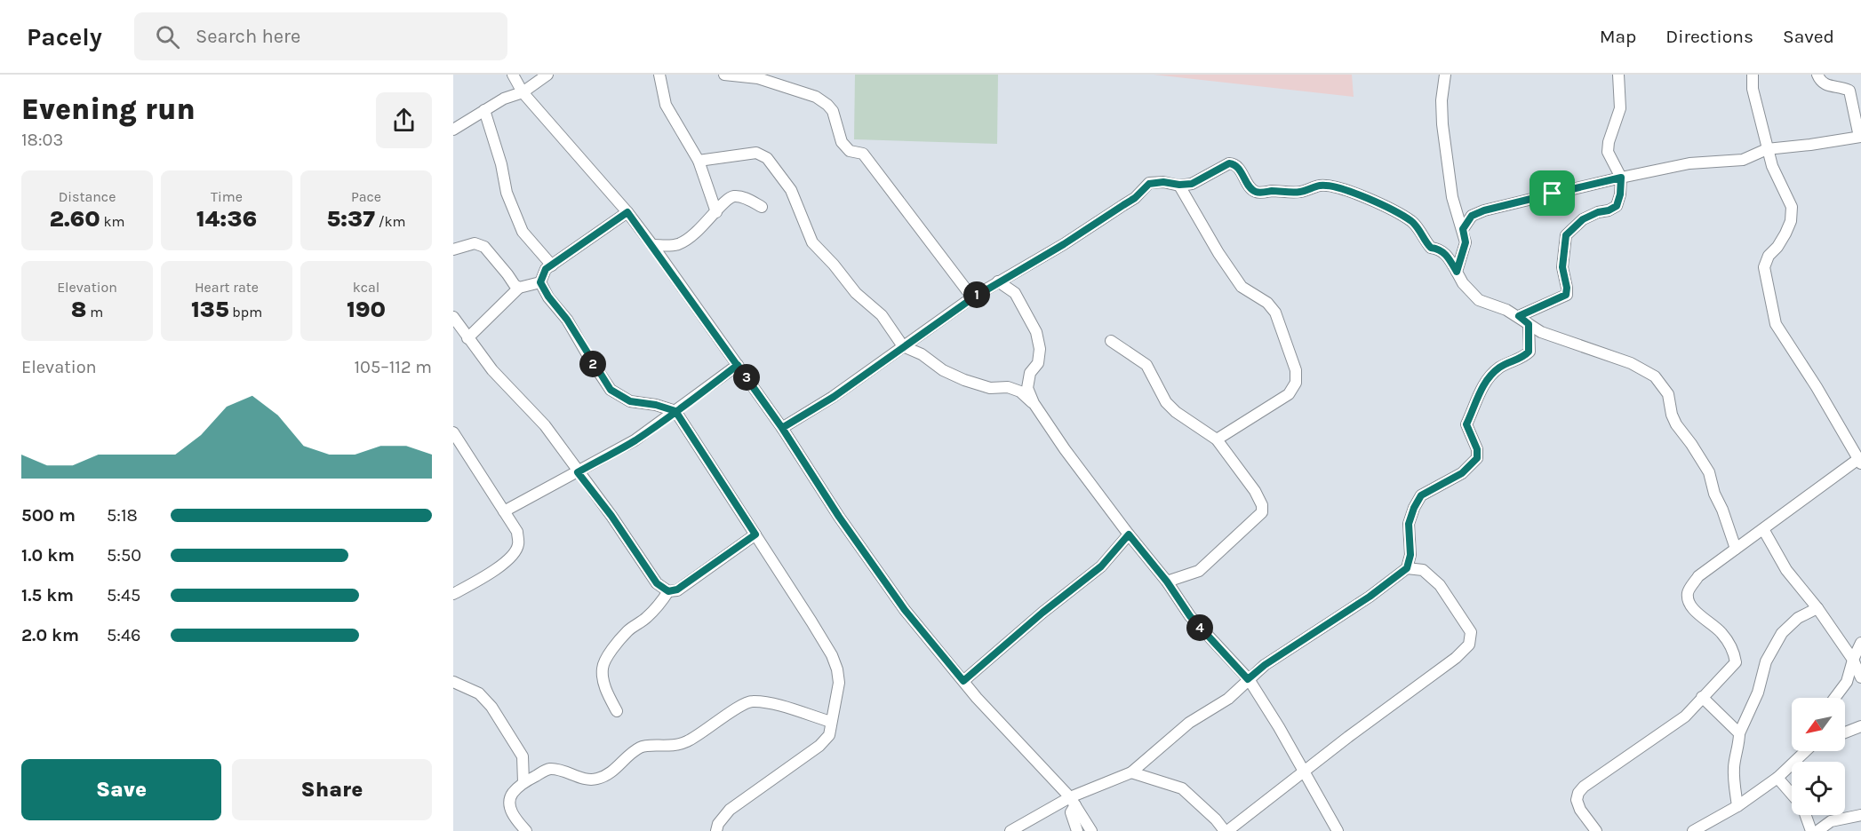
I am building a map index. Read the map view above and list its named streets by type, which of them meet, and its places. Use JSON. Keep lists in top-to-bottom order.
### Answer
{
  "north": "bottom left",
  "page": {
    "header": "Pacely",
    "search": "Search here",
    "nav": ["Map", "Directions", "Saved"],
    "heading": ["Evening run", "18:03"],
    "stats": [
      ["Distance", "2.60 km"],
      ["Time", "14:36"],
      ["Pace", "5:37 /km"],
      ["Elevation", "8 m"],
      ["Heart rate", "135 bpm"],
      ["kcal", "190"]
    ],
    "pins": [
      "1",
      "2",
      "3",
      "4"
    ],
    "chart": ["Elevation", "105–112 m"],
    "list": [
      {
        "name": "500 m",
        "note": "5:18"
      },
      {
        "name": "1.0 km",
        "note": "5:50"
      },
      {
        "name": "1.5 km",
        "note": "5:45"
      },
      {
        "name": "2.0 km",
        "note": "5:46"
      }
    ],
    "buttons": ["Save", "Share"]
  }
}
